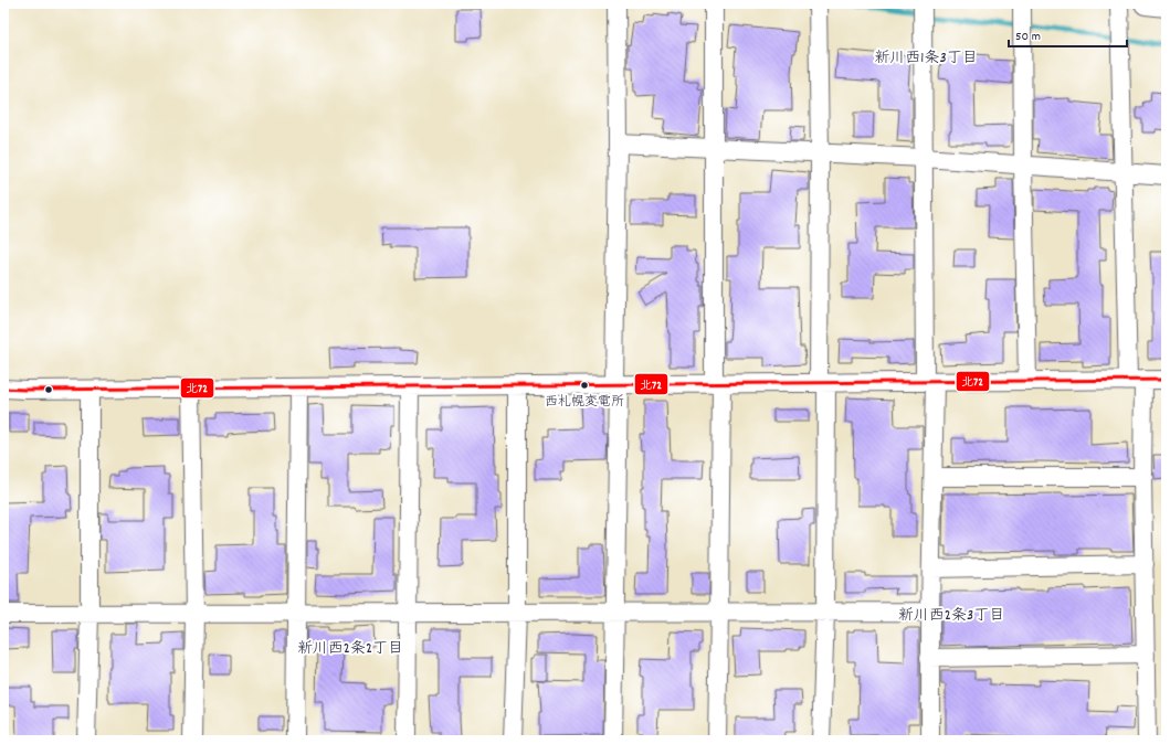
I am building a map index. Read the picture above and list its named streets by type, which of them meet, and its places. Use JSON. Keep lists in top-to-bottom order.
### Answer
{
  "districts": ["新川西1条3丁目", "新川西2条3丁目", "新川西2条2丁目"],
  "places": ["西札幌変電所"],
  "lines": ["transit line 北72"],
  "scale_bar": "50 m"
}
